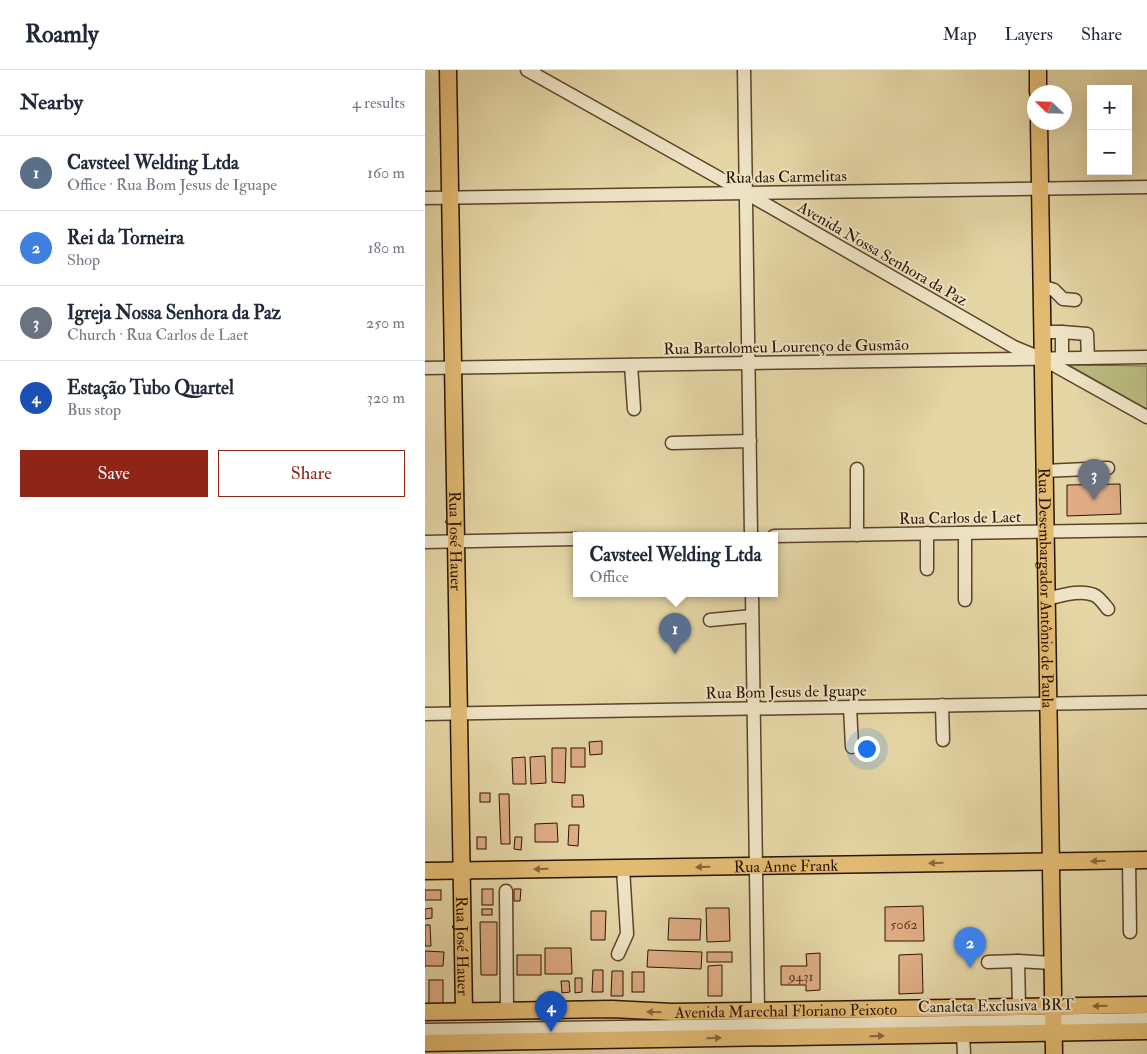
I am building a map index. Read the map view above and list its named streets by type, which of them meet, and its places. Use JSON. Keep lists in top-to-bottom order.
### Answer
{
  "streets": {
    "main road": [
      "Rua José Hauer",
      "Rua Desembargador Antônio de Paula",
      "Rua Anne Frank",
      "Avenida Marechal Floriano Peixoto"
    ],
    "street": [
      "Rua das Carmelitas",
      "Avenida Nossa Senhora da Paz",
      "Rua Bartolomeu Lourenço de Gusmão",
      "Rua Carlos de Laet",
      "Rua Bom Jesus de Iguape",
      "Canaleta Exclusiva BRT"
    ]
  },
  "crossings": [
    ["Rua das Carmelitas", "Avenida Nossa Senhora da Paz"],
    ["Rua das Carmelitas", "Rua José Hauer"],
    ["Rua das Carmelitas", "Rua Desembargador Antônio de Paula"],
    ["Avenida Nossa Senhora da Paz", "Rua Bartolomeu Lourenço de Gusmão"],
    ["Avenida Nossa Senhora da Paz", "Rua Desembargador Antônio de Paula"],
    ["Rua Bartolomeu Lourenço de Gusmão", "Rua José Hauer"],
    ["Rua Bartolomeu Lourenço de Gusmão", "Rua Desembargador Antônio de Paula"],
    ["Rua Carlos de Laet", "Rua Desembargador Antônio de Paula"],
    ["Rua José Hauer", "Rua Bom Jesus de Iguape"],
    ["Rua José Hauer", "Rua Anne Frank"],
    ["Rua José Hauer", "Avenida Marechal Floriano Peixoto"],
    ["Rua Desembargador Antônio de Paula", "Rua Bom Jesus de Iguape"],
    ["Rua Desembargador Antônio de Paula", "Rua Anne Frank"],
    ["Rua Desembargador Antônio de Paula", "Canaleta Exclusiva BRT"],
    ["Rua Desembargador Antônio de Paula", "Avenida Marechal Floriano Peixoto"],
    ["Canaleta Exclusiva BRT", "Avenida Marechal Floriano Peixoto"]
  ],
  "one_way": ["Rua Anne Frank"],
  "house_numbers": ["5062", "9431"],
  "north": "top left",
  "page": {
    "header": "Roamly",
    "nav": ["Map", "Layers", "Share"],
    "heading": ["Nearby", "4 results"],
    "map_buttons": ["+", "−"],
    "list": [
      {
        "mark": "1",
        "name": "Cavsteel Welding Ltda",
        "note": "Office · Rua Bom Jesus de Iguape",
        "value": "160 m"
      },
      {
        "mark": "2",
        "name": "Rei da Torneira",
        "note": "Shop",
        "value": "180 m"
      },
      {
        "mark": "3",
        "name": "Igreja Nossa Senhora da Paz",
        "note": "Church · Rua Carlos de Laet",
        "value": "250 m"
      },
      {
        "mark": "4",
        "name": "Estação Tubo Quartel",
        "note": "Bus stop",
        "value": "320 m"
      }
    ],
    "buttons": ["Save", "Share"],
    "pins": [
      "3",
      "1",
      "2",
      "4"
    ],
    "popup": ["Cavsteel Welding Ltda", "Office"]
  }
}
